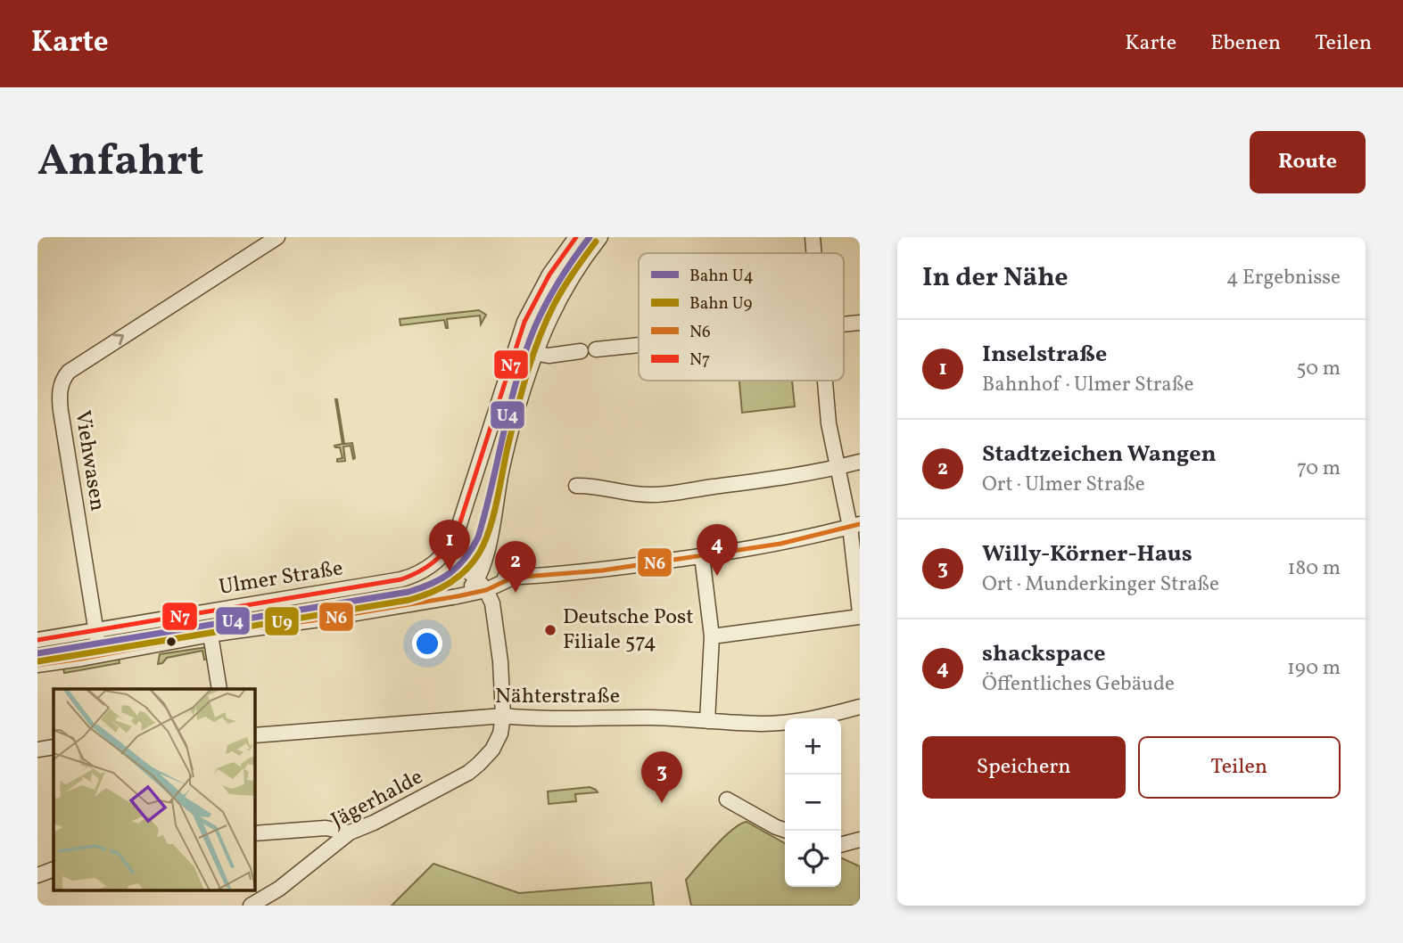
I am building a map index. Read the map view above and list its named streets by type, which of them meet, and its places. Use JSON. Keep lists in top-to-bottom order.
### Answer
{
  "streets": {
    "street": [
      "Viehwasen",
      "Ulmer Straße",
      "Nähterstraße",
      "Jägerhalde"
    ]
  },
  "crossings": [
    ["Viehwasen", "Ulmer Straße"],
    ["Ulmer Straße", "Jägerhalde"],
    ["Nähterstraße", "Jägerhalde"]
  ],
  "one_way": ["Viehwasen"],
  "places": ["Deutsche Post Filiale 574"],
  "lines": [
    "rail line U4",
    "transit line N7",
    "rail line U9",
    "transit line N6"
  ],
  "legend": [
    "Bahn U4",
    "Bahn U9",
    "N6",
    "N7"
  ],
  "page": {
    "header": "Karte",
    "nav": ["Karte", "Ebenen", "Teilen"],
    "buttons": [
      "Route",
      ["Speichern", "Teilen"]
    ],
    "title": "Anfahrt",
    "heading": ["In der Nähe", "4 Ergebnisse"],
    "list": [
      {
        "mark": "1",
        "name": "Inselstraße",
        "note": "Bahnhof · Ulmer Straße",
        "value": "50 m"
      },
      {
        "mark": "2",
        "name": "Stadtzeichen Wangen",
        "note": "Ort · Ulmer Straße",
        "value": "70 m"
      },
      {
        "mark": "3",
        "name": "Willy-Körner-Haus",
        "note": "Ort · Munderkinger Straße",
        "value": "180 m"
      },
      {
        "mark": "4",
        "name": "shackspace",
        "note": "Öffentliches Gebäude",
        "value": "190 m"
      }
    ],
    "pins": [
      "1",
      "4",
      "2",
      "3"
    ],
    "map_buttons": ["+", "−"]
  }
}
